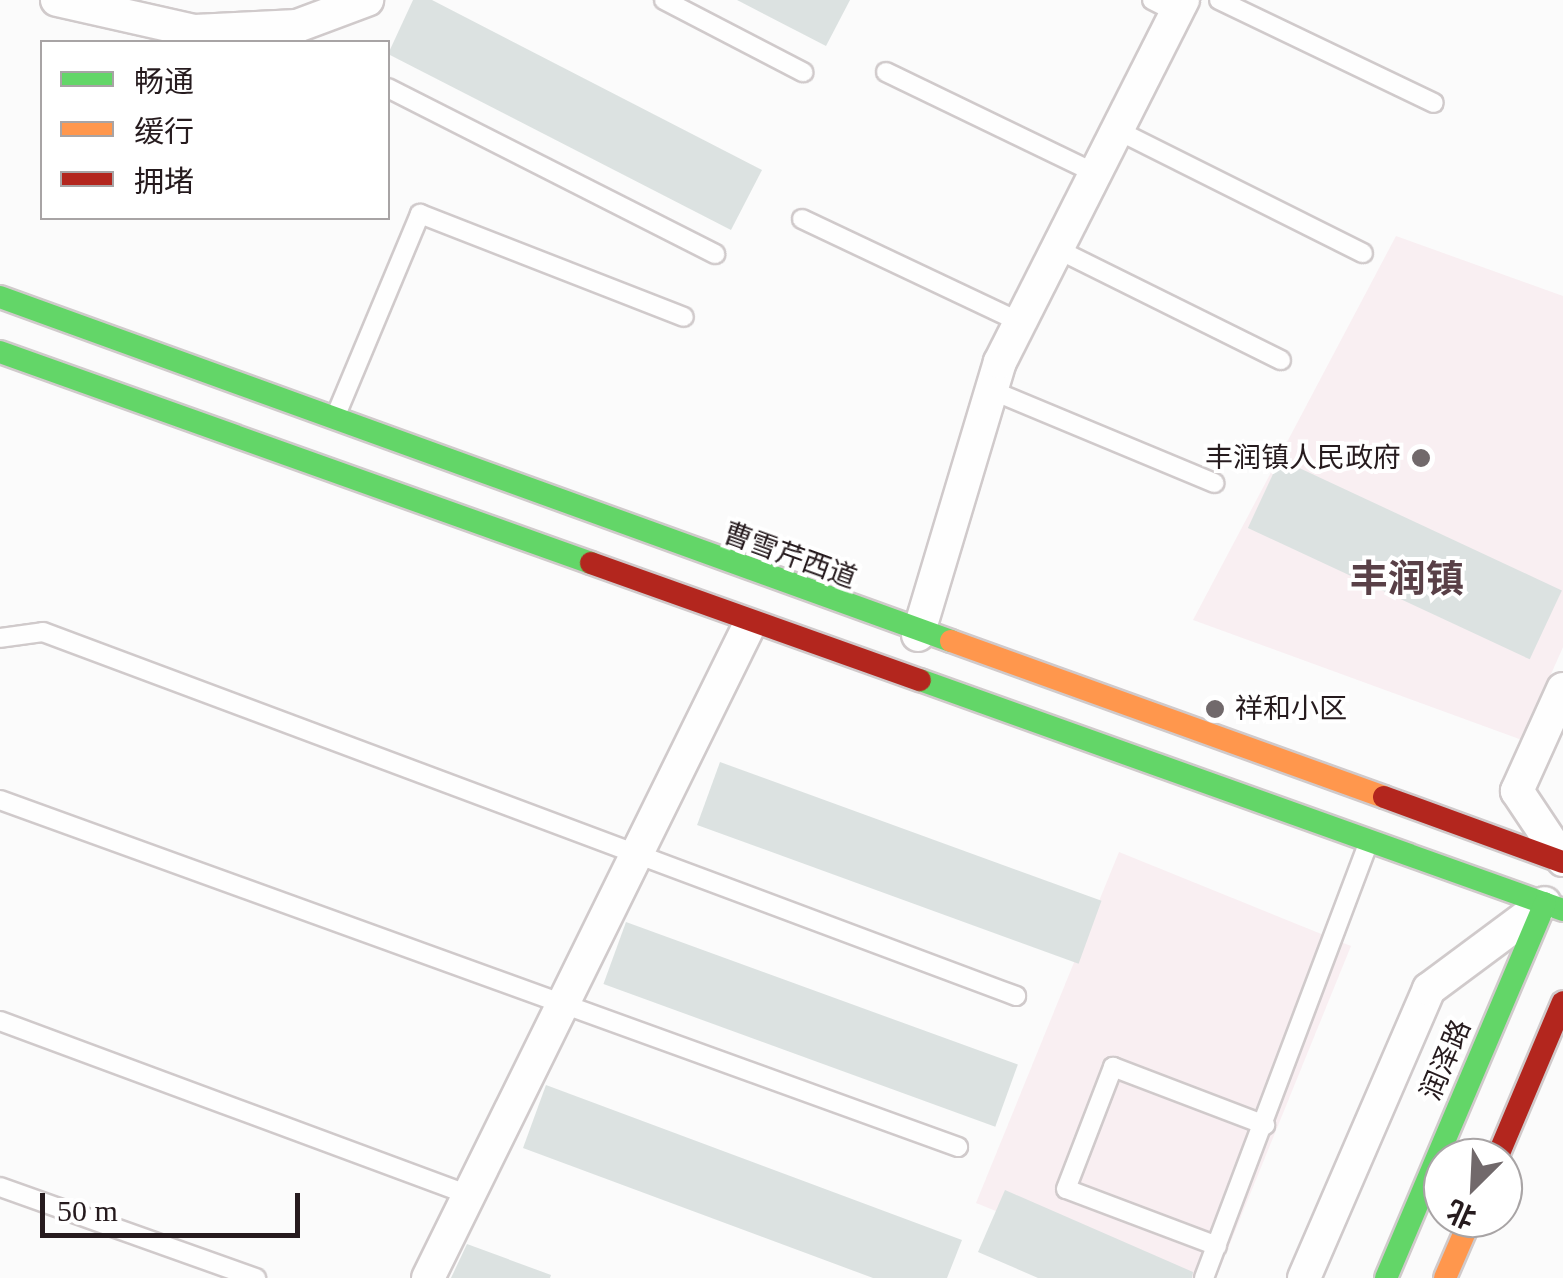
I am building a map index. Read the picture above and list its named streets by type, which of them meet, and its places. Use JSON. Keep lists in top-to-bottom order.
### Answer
{
  "streets": {
    "main road": ["曹雪芹西道", "润泽路"]
  },
  "crossings": [
    ["曹雪芹西道", "润泽路"]
  ],
  "districts": ["丰润镇"],
  "places": ["丰润镇人民政府", "祥和小区"],
  "legend": ["畅通", "缓行", "拥堵"],
  "scale_bar": "50 m",
  "north": "bottom left"
}
